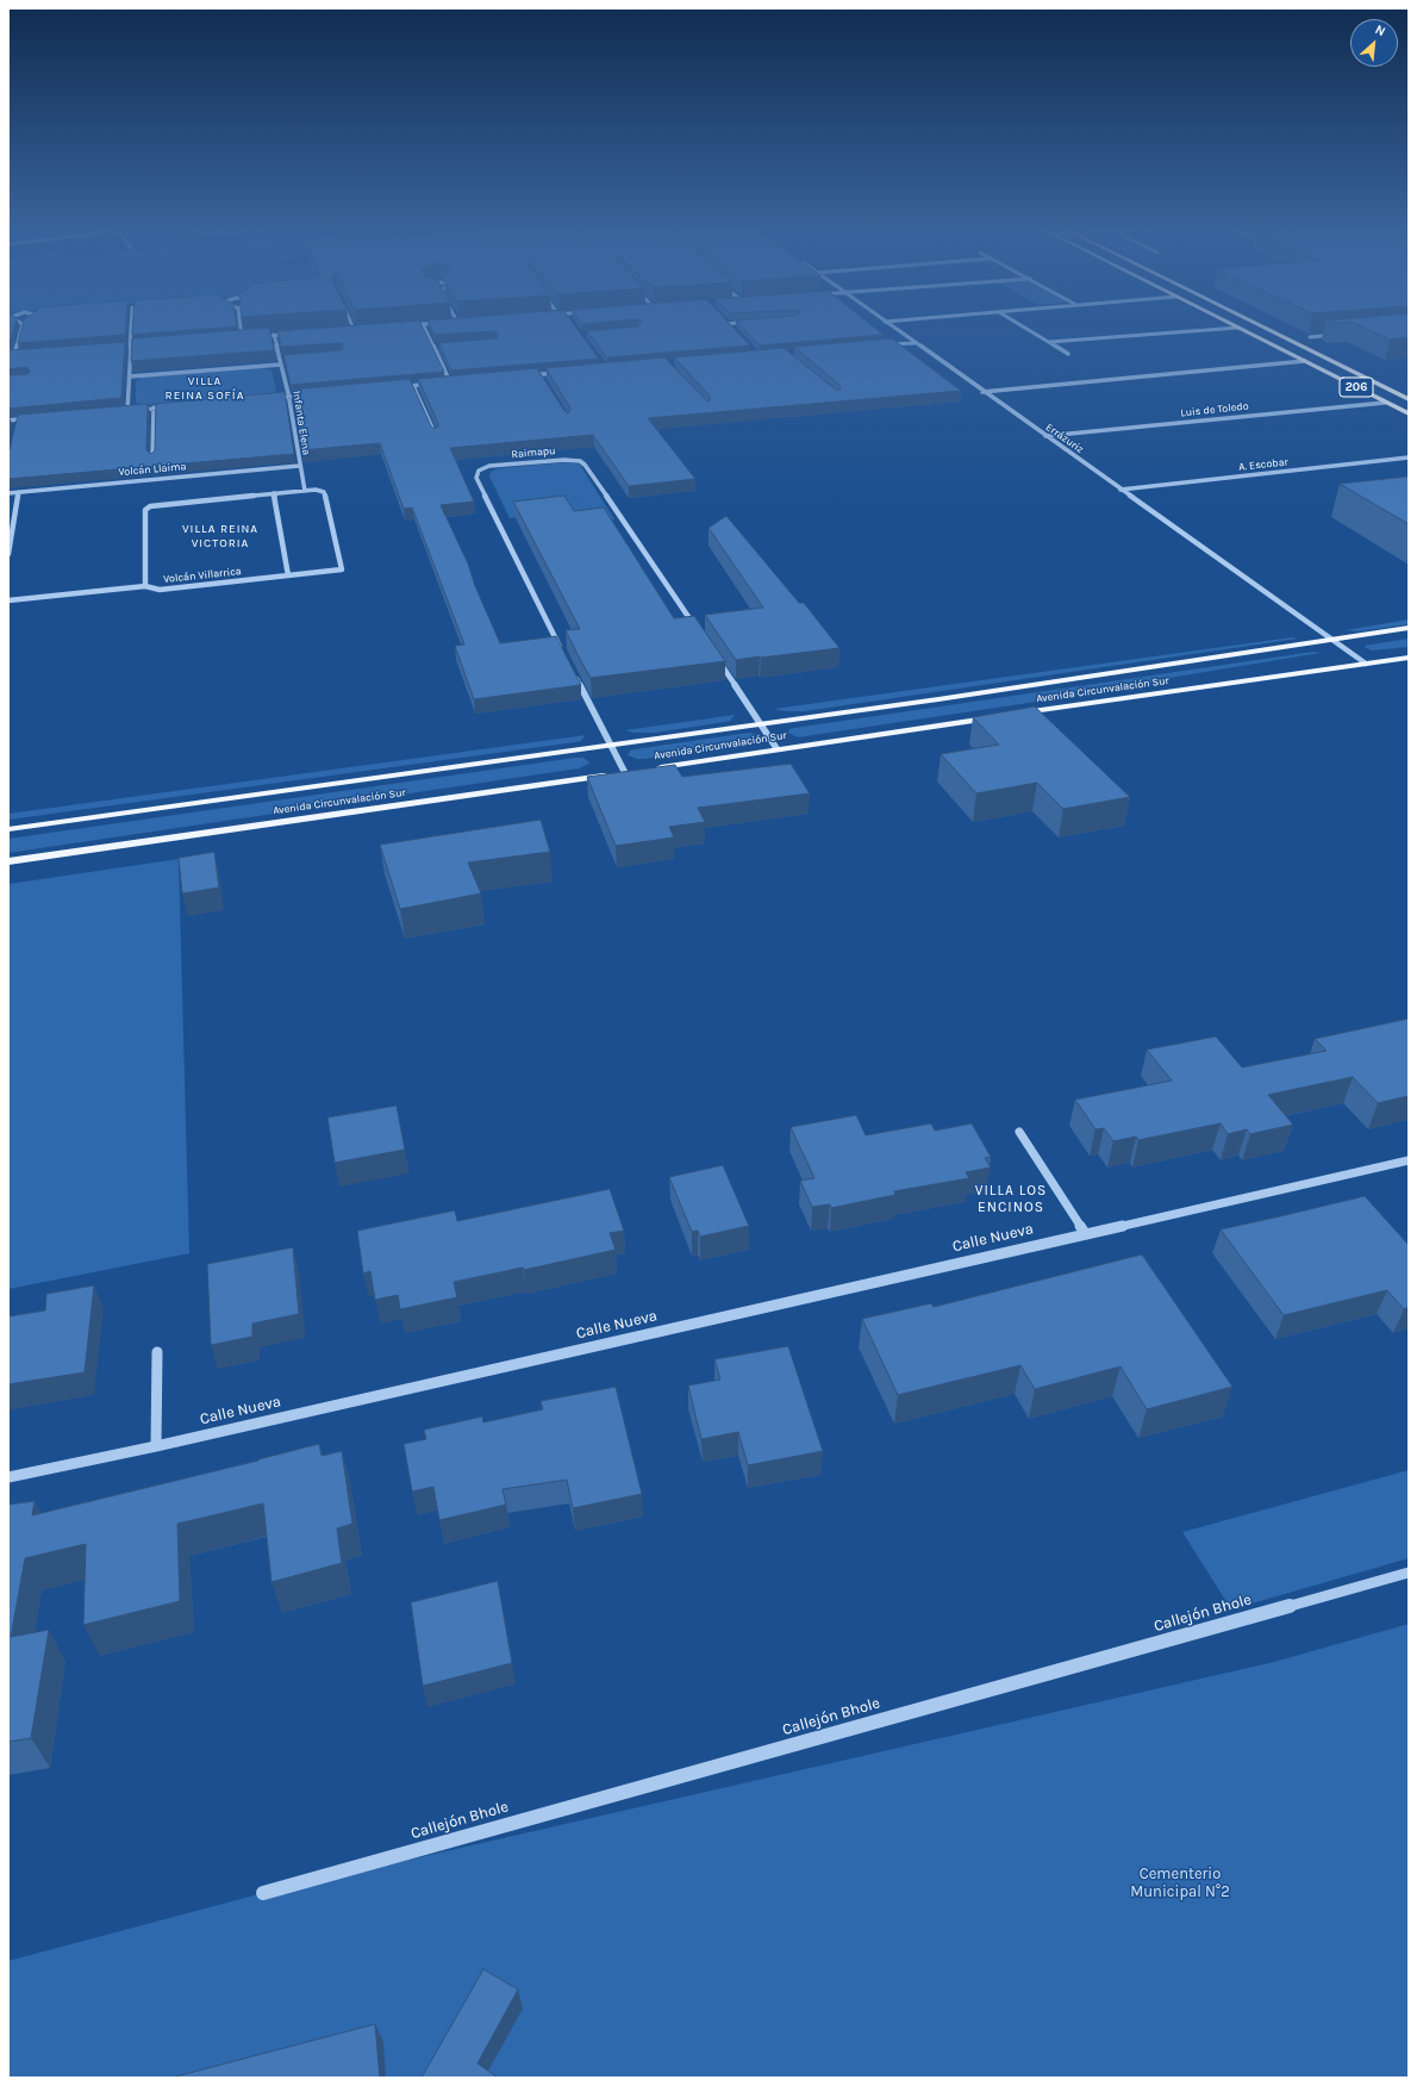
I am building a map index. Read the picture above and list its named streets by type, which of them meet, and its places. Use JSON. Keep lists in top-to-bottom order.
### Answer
{
  "streets": {
    "highway": ["206"],
    "main road": ["Avenida Circunvalación Sur"],
    "street": [
      "Luis de Toledo",
      "Infanta Elena",
      "Errázuriz",
      "Raimapu",
      "A. Escobar",
      "Volcán Llaima",
      "Volcán Villarrica",
      "Calle Nueva",
      "Callejón Bhole"
    ]
  },
  "crossings": [
    ["206", "Luis de Toledo"],
    ["Luis de Toledo", "Errázuriz"],
    ["Infanta Elena", "Volcán Llaima"],
    ["Infanta Elena", "Volcán Villarrica"],
    ["Errázuriz", "A. Escobar"],
    ["Errázuriz", "Avenida Circunvalación Sur"]
  ],
  "districts": ["VILLA REINA SOFÍA", "VILLA REINA VICTORIA", "VILLA LOS ENCINOS"],
  "parks": ["Cementerio Municipal N°2"],
  "north": "top right"
}
